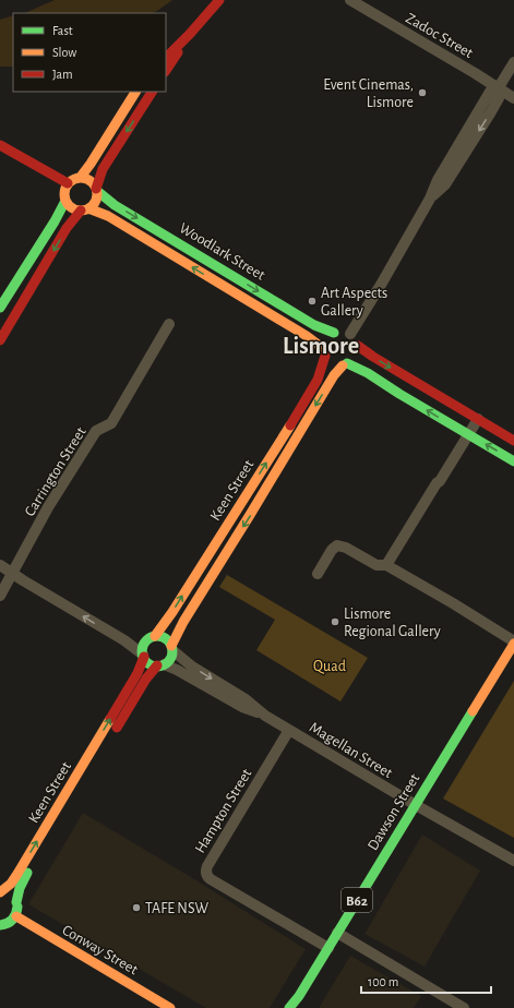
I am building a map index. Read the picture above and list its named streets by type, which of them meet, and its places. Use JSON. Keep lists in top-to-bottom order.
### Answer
{
  "streets": {
    "street": [
      "Zadoc Street",
      "Woodlark Street",
      "Carrington Street",
      "Keen Street",
      "Magellan Street",
      "Hampton Street",
      "Dawson Street",
      "B62",
      "Conway Street"
    ]
  },
  "crossings": [
    ["Woodlark Street", "Keen Street"],
    ["Keen Street", "Magellan Street"],
    ["Keen Street", "Conway Street"],
    ["Magellan Street", "Hampton Street"],
    ["Magellan Street", "Dawson Street"],
    ["Hampton Street", "Dawson Street"]
  ],
  "districts": ["Lismore"],
  "parks": ["Quad"],
  "places": [
    "Event Cinemas, Lismore",
    "Art Aspects Gallery",
    "Lismore Regional Gallery",
    "TAFE NSW"
  ],
  "legend": ["Fast", "Slow", "Jam"],
  "scale_bar": "100 m"
}
